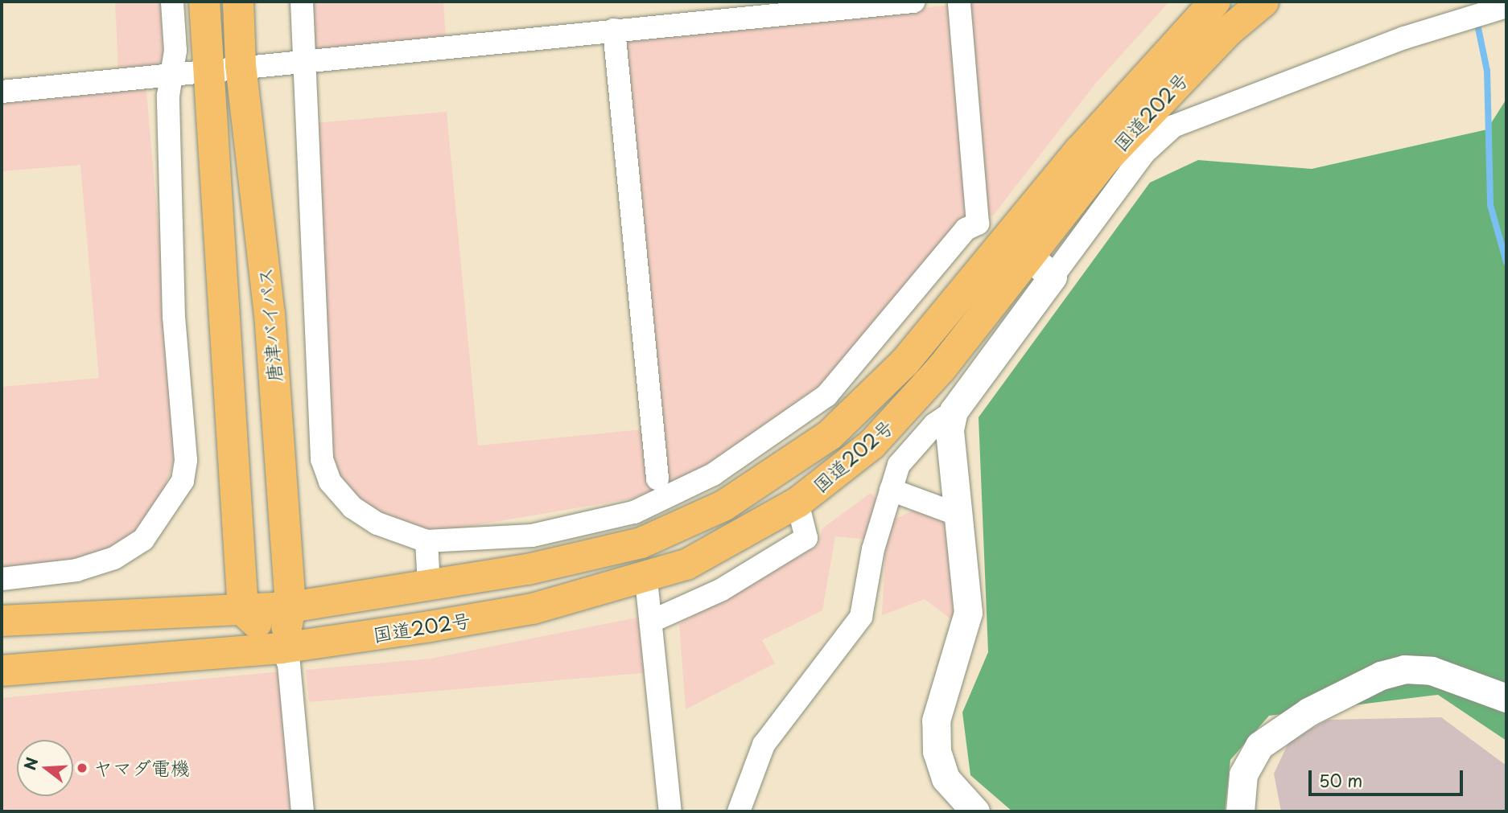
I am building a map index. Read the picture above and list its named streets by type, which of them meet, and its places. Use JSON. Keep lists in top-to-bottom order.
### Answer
{
  "streets": {
    "highway": ["国道202号", "唐津バイパス"]
  },
  "crossings": [
    ["国道202号", "唐津バイパス"]
  ],
  "places": ["ヤマダ電機"],
  "scale_bar": "50 m",
  "north": "left"
}
